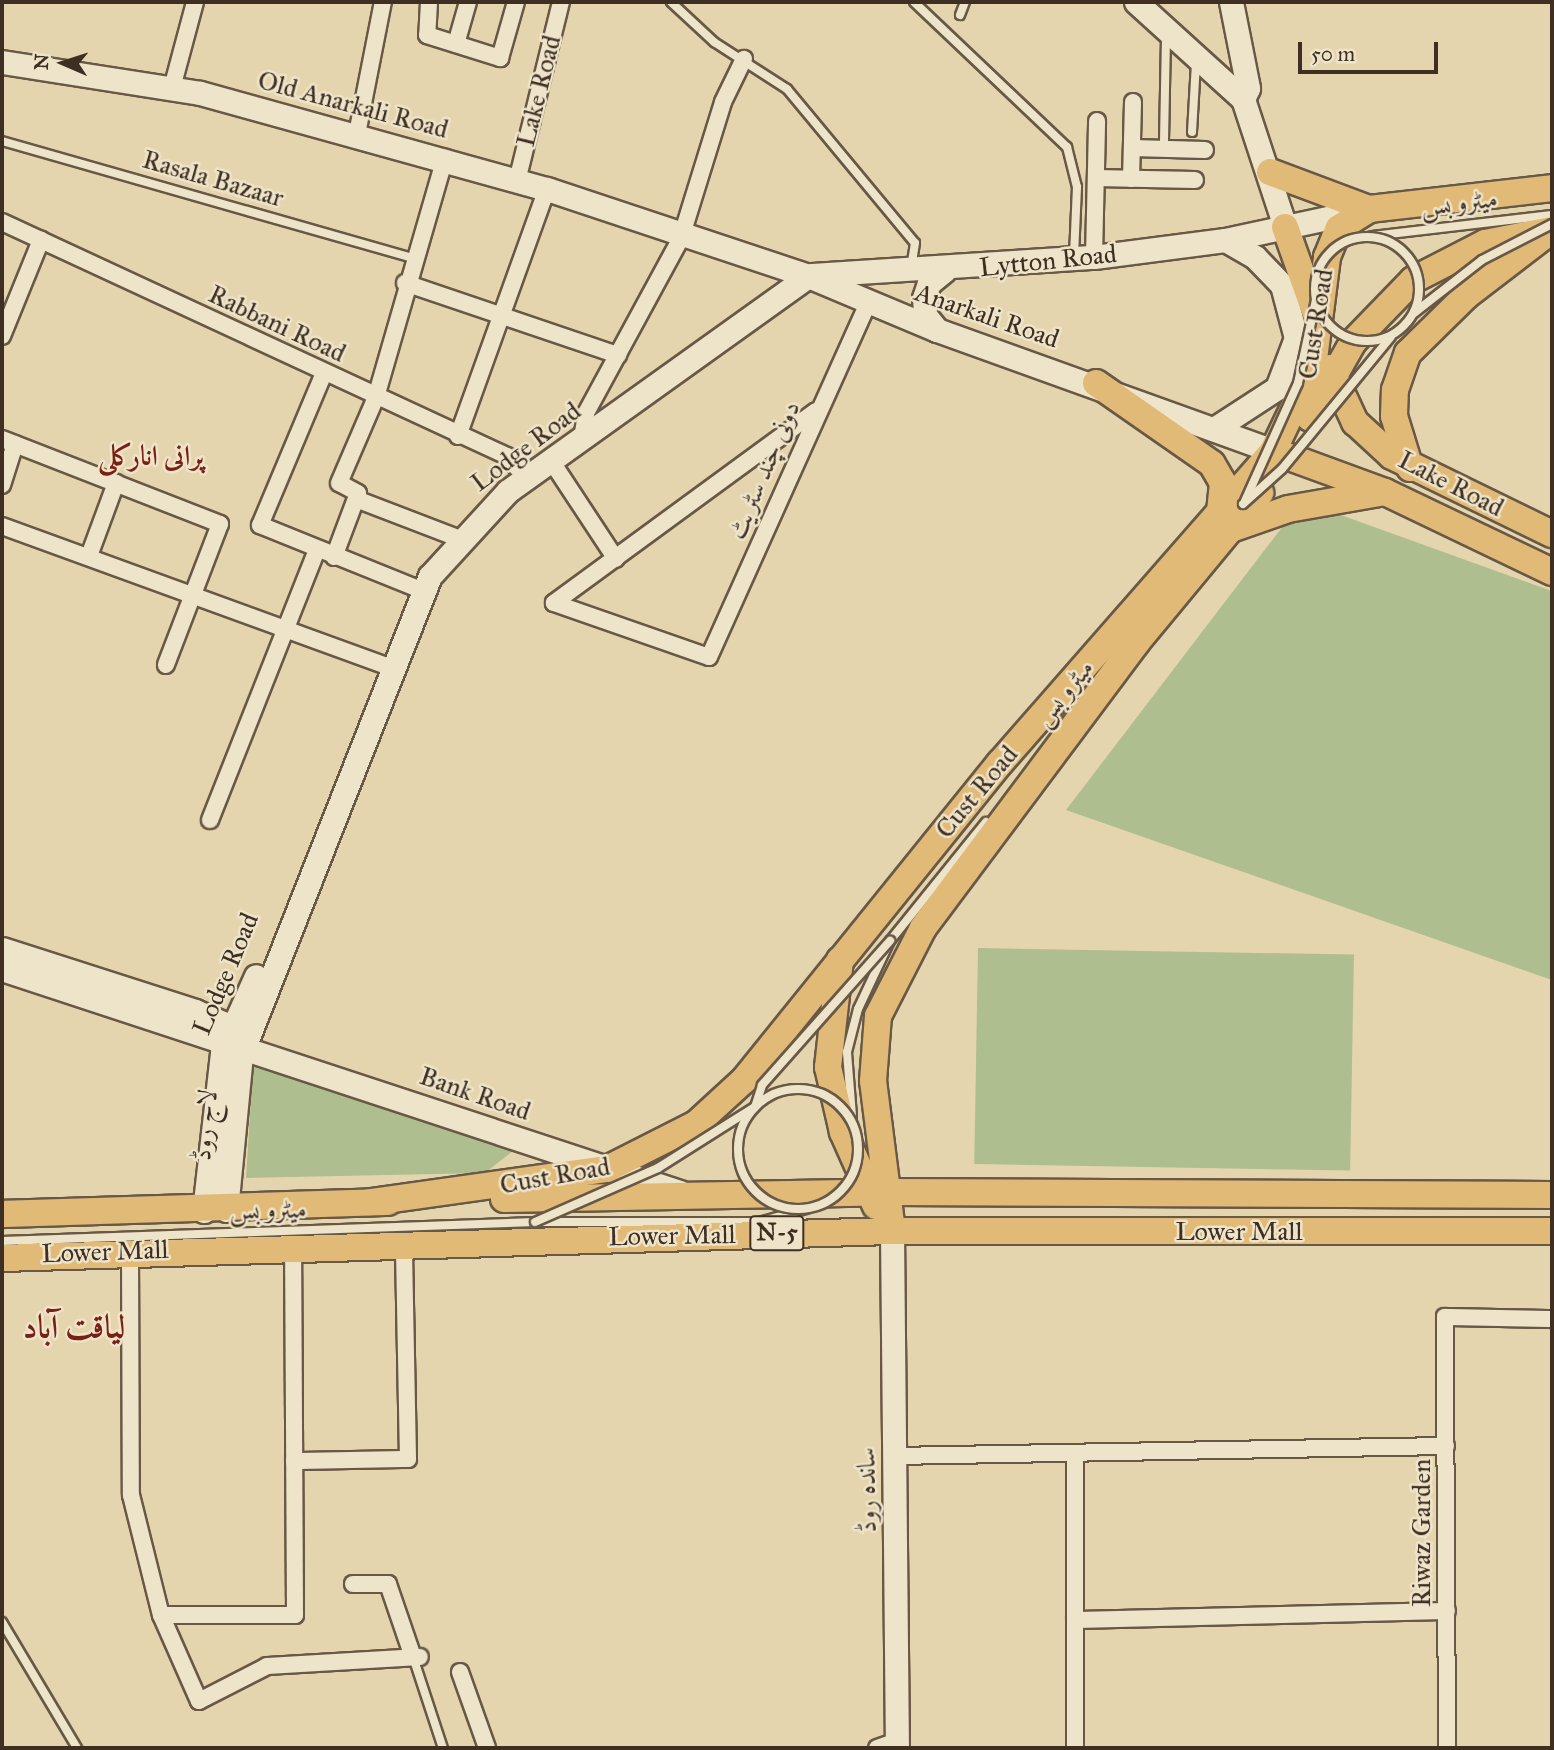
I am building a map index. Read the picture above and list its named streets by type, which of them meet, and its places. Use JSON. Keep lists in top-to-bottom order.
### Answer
{
  "streets": {
    "main road": [
      "Lake Road",
      "Cust Road",
      "Lower Mall",
      "N-5"
    ],
    "street": [
      "Old Anarkali Road",
      "Lytton Road",
      "Anarkali Road",
      "Rabbani Road",
      "Lodge Road",
      "دونی چند سٹریٹ",
      "Bank Road",
      "ساندہ روڈ",
      "Riwaz Garden"
    ],
    "lane": ["Rasala Bazaar", "میٹرو بس"]
  },
  "crossings": [
    ["Lake Road", "Old Anarkali Road"],
    ["Lake Road", "Lytton Road"],
    ["Lake Road", "Cust Road"],
    ["Old Anarkali Road", "Anarkali Road"],
    ["میٹرو بس", "Cust Road"],
    ["Lytton Road", "Anarkali Road"],
    ["Lytton Road", "Cust Road"],
    ["Lytton Road", "Lodge Road"],
    ["Anarkali Road", "Cust Road"],
    ["Anarkali Road", "Lodge Road"],
    ["Anarkali Road", "دونی چند سٹریٹ"],
    ["Rabbani Road", "Lodge Road"],
    ["Cust Road", "Bank Road"],
    ["Cust Road", "Lower Mall"],
    ["Lodge Road", "Bank Road"],
    ["Lodge Road", "Lower Mall"],
    ["Bank Road", "Lower Mall"],
    ["Lower Mall", "ساندہ روڈ"]
  ],
  "districts": ["پرانی انارکلی", "لیاقت آباد"],
  "scale_bar": "50 m",
  "north": "left"
}
